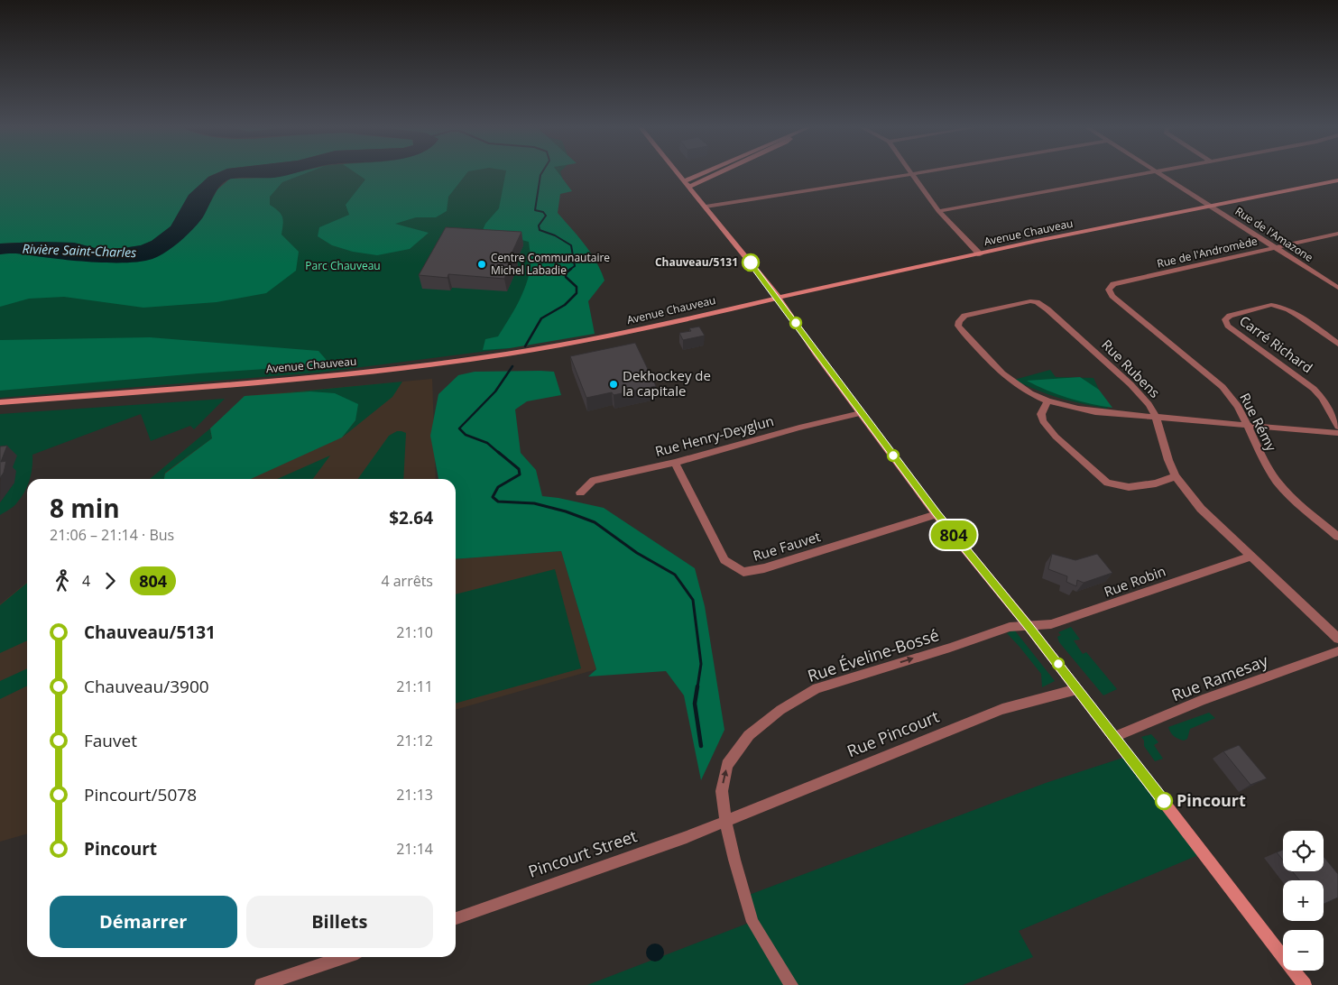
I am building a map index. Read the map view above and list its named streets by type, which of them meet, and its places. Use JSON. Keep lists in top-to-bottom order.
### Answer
{
  "streets": {
    "main road": ["Avenue Chauveau"],
    "street": [
      "Rue de l'Amazone",
      "Rue de l'Andromède",
      "Carré Richard",
      "Rue Rubens",
      "Rue Rémy",
      "Rue Henry-Deyglun",
      "Rue Fauvet",
      "Rue Robin",
      "Rue Éveline-Bossé",
      "Rue Ramesay",
      "Rue Pincourt",
      "Pincourt Street"
    ]
  },
  "crossings": [
    ["Avenue Chauveau", "Rue de l'Amazone"],
    ["Rue de l'Amazone", "Rue de l'Andromède"],
    ["Rue de l'Andromède", "Rue Rémy"],
    ["Rue Rubens", "Rue Robin"],
    ["Rue Henry-Deyglun", "Rue Fauvet"],
    ["Rue Robin", "Rue Éveline-Bossé"],
    ["Rue Éveline-Bossé", "Rue Pincourt"],
    ["Rue Éveline-Bossé", "Pincourt Street"],
    ["Rue Pincourt", "Pincourt Street"]
  ],
  "one_way": ["Rue Éveline-Bossé"],
  "water": ["Rivière Saint-Charles"],
  "parks": ["Parc Chauveau"],
  "places": [
    "Chauveau/5131",
    "Centre Communautaire Michel Labadie",
    "Dekhockey de la capitale",
    "Pincourt"
  ],
  "lines": ["bus line 804"],
  "page": {
    "on_map": "804",
    "heading": ["8 min", "21:06 – 21:14 · Bus", "$2.64"],
    "legs": ["4", "804", "4 arrêts"],
    "list": [
      {
        "name": "Chauveau/5131",
        "value": "21:10"
      },
      {
        "name": "Chauveau/3900",
        "value": "21:11"
      },
      {
        "name": "Fauvet",
        "value": "21:12"
      },
      {
        "name": "Pincourt/5078",
        "value": "21:13"
      },
      {
        "name": "Pincourt",
        "value": "21:14"
      }
    ],
    "map_buttons": ["+", "−"],
    "buttons": ["Démarrer", "Billets"]
  }
}
